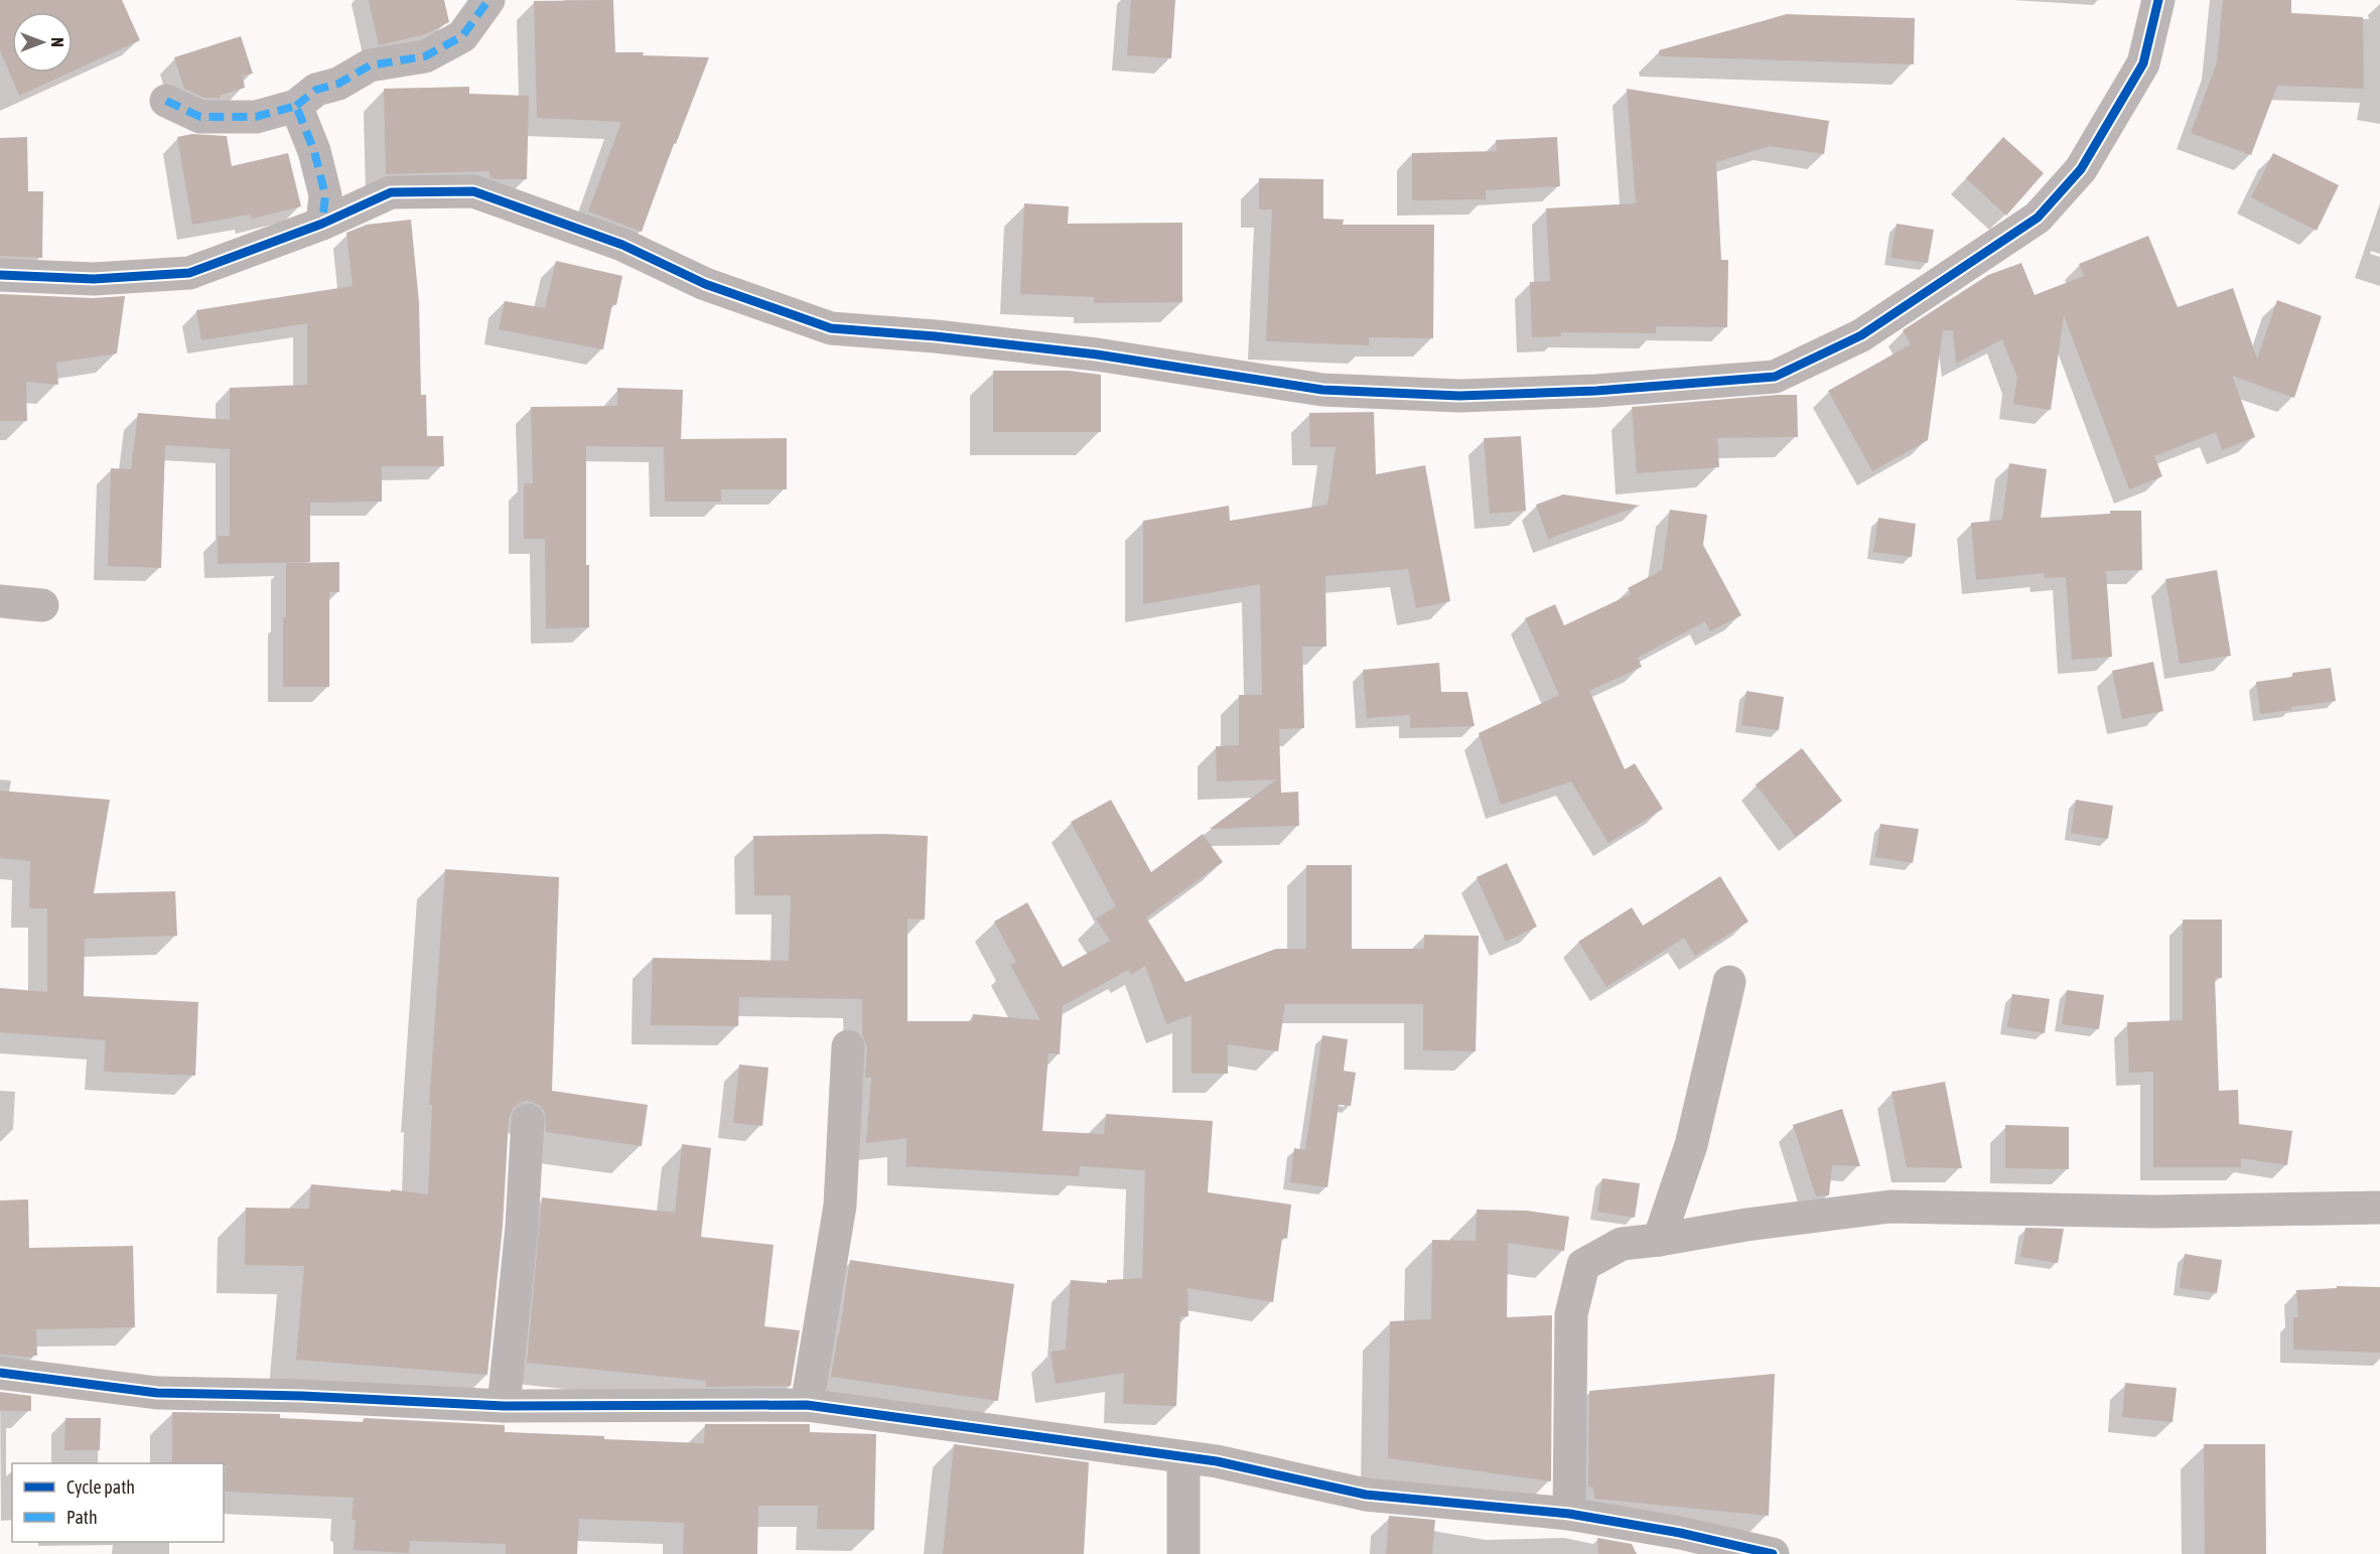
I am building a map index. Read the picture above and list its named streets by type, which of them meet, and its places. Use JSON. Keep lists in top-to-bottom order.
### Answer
{
  "legend": ["Cycle path", "Path"],
  "north": "right"
}
